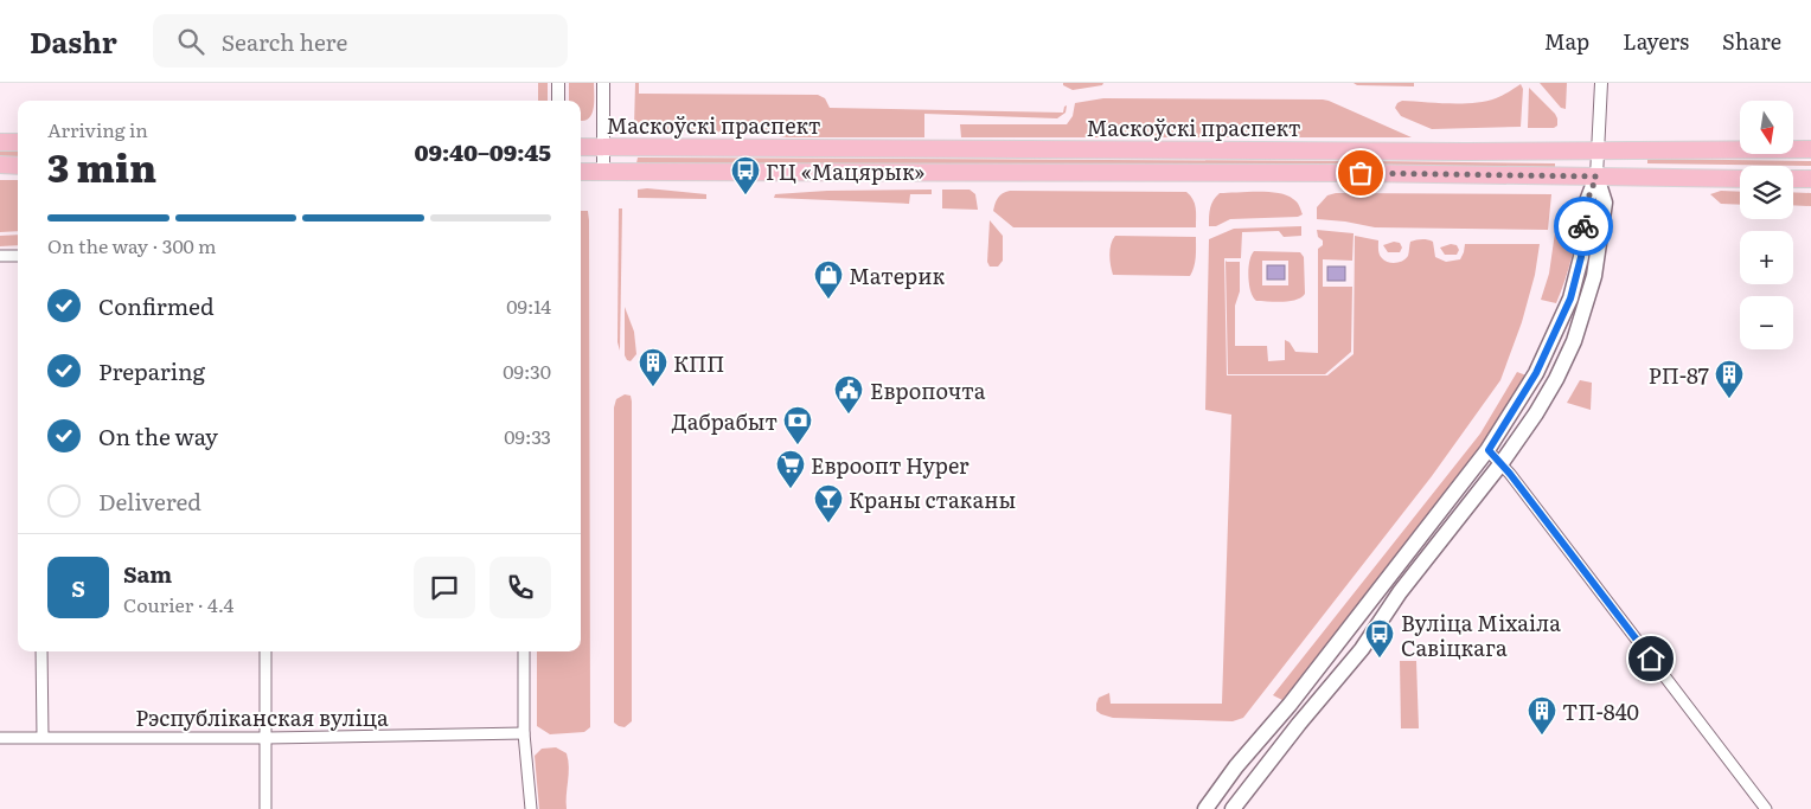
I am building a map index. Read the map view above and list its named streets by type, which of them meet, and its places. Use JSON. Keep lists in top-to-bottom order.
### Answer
{
  "streets": {
    "main road": ["Маскоўскі праспект"],
    "street": ["Рэспубліканская вуліца"]
  },
  "places": {
    "bus stop": ["ГЦ «Мацярык»", "Вуліца Міхаіла Савіцкага"],
    "shop": ["Материк"],
    "building": ["КПП", "РП-87", "ТП-840"],
    "public building": ["Европочта"],
    "bank": ["Дабрабыт"],
    "supermarket": ["Евроопт Hyper"],
    "bar": ["Краны стаканы"]
  },
  "north": "bottom",
  "page": {
    "header": "Dashr",
    "search": "Search here",
    "nav": ["Map", "Layers", "Share"],
    "map_buttons": ["+", "−"],
    "heading": ["3 min", "Arriving in", "09:40–09:45"],
    "panel": ["Sam", "Courier · 4.4"],
    "bar": "On the way · 300 m",
    "list": [
      ["Confirmed", "09:14"],
      ["Preparing", "09:30"],
      ["On the way", "09:33"],
      "Delivered"
    ],
    "round": "S"
  }
}
